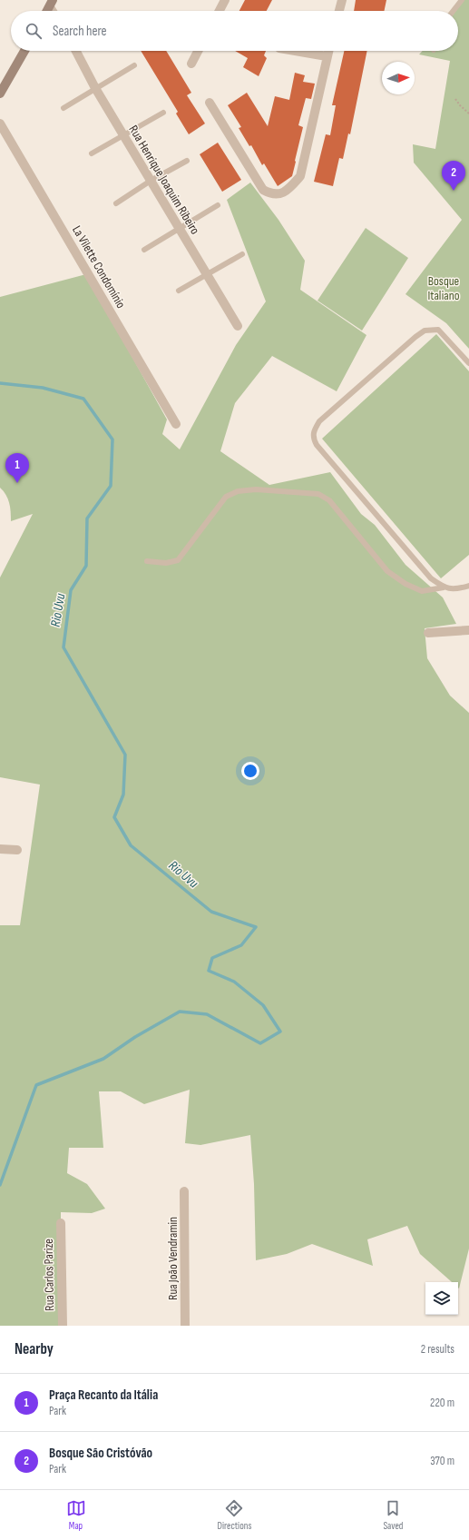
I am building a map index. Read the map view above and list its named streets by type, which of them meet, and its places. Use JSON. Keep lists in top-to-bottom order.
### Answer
{
  "streets": {
    "street": [
      "Rua Henrique Joaquim Ribeiro",
      "La Vilette Condomínio",
      "Rua João Vendramin",
      "Rua Carlos Parize"
    ]
  },
  "water": ["Rio Uvu"],
  "parks": ["Bosque Italiano"],
  "north": "right",
  "page": {
    "search": "Search here",
    "pins": ["2", "1"],
    "heading": ["Nearby", "2 results"],
    "list": [
      {
        "mark": "1",
        "name": "Praça Recanto da Itália",
        "note": "Park",
        "value": "220 m"
      },
      {
        "mark": "2",
        "name": "Bosque São Cristóvão",
        "note": "Park",
        "value": "370 m"
      }
    ],
    "nav": ["Map", "Directions", "Saved"]
  }
}
